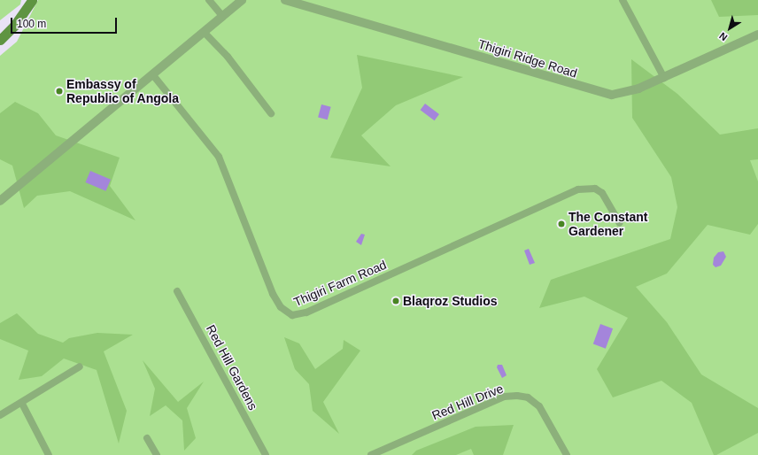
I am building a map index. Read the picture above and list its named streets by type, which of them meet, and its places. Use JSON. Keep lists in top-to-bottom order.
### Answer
{
  "streets": {
    "street": [
      "Thigiri Ridge Road",
      "Thigiri Farm Road",
      "Red Hill Gardens",
      "Red Hill Drive"
    ]
  },
  "places": ["Embassy of Republic of Angola", "The Constant Gardener", "Blaqroz Studios"],
  "scale_bar": "100 m",
  "north": "bottom left"
}
